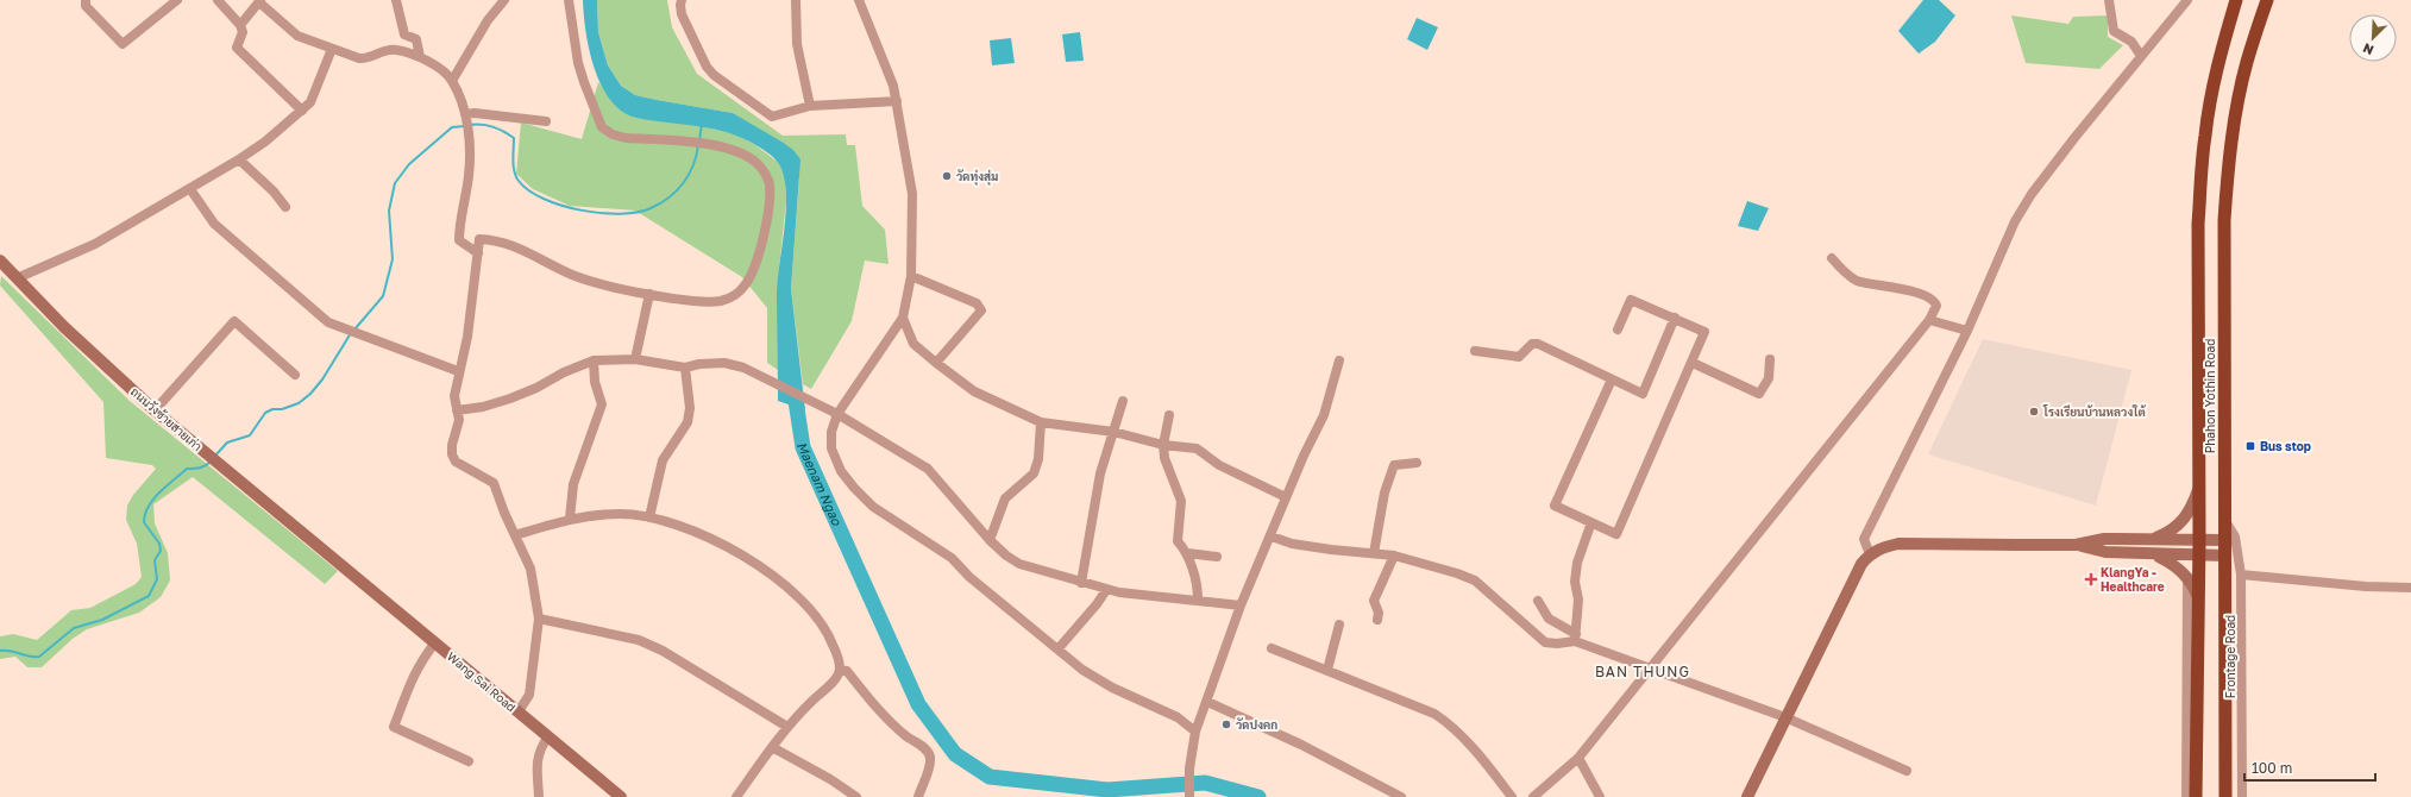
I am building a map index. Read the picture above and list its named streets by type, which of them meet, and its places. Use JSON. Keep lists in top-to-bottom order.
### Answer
{
  "streets": {
    "highway": ["Phahon Yothin Road"],
    "main road": ["ถนนวังซ้ายสายเก่า", "Wang Sai Road"],
    "street": ["Frontage Road"]
  },
  "crossings": [
    ["Phahon Yothin Road", "Frontage Road"],
    ["ถนนวังซ้ายสายเก่า", "Wang Sai Road"]
  ],
  "districts": ["BAN THUNG"],
  "water": ["Maenam Ngao"],
  "places": {
    "other": ["วัดทุ่งสุ่ม", "โรงเรียนบ้านหลวงใต้", "วัดปงคก"],
    "transit": ["Bus stop"],
    "health": ["KlangYa - Healthcare"]
  },
  "scale_bar": "100 m",
  "north": "bottom left"
}
